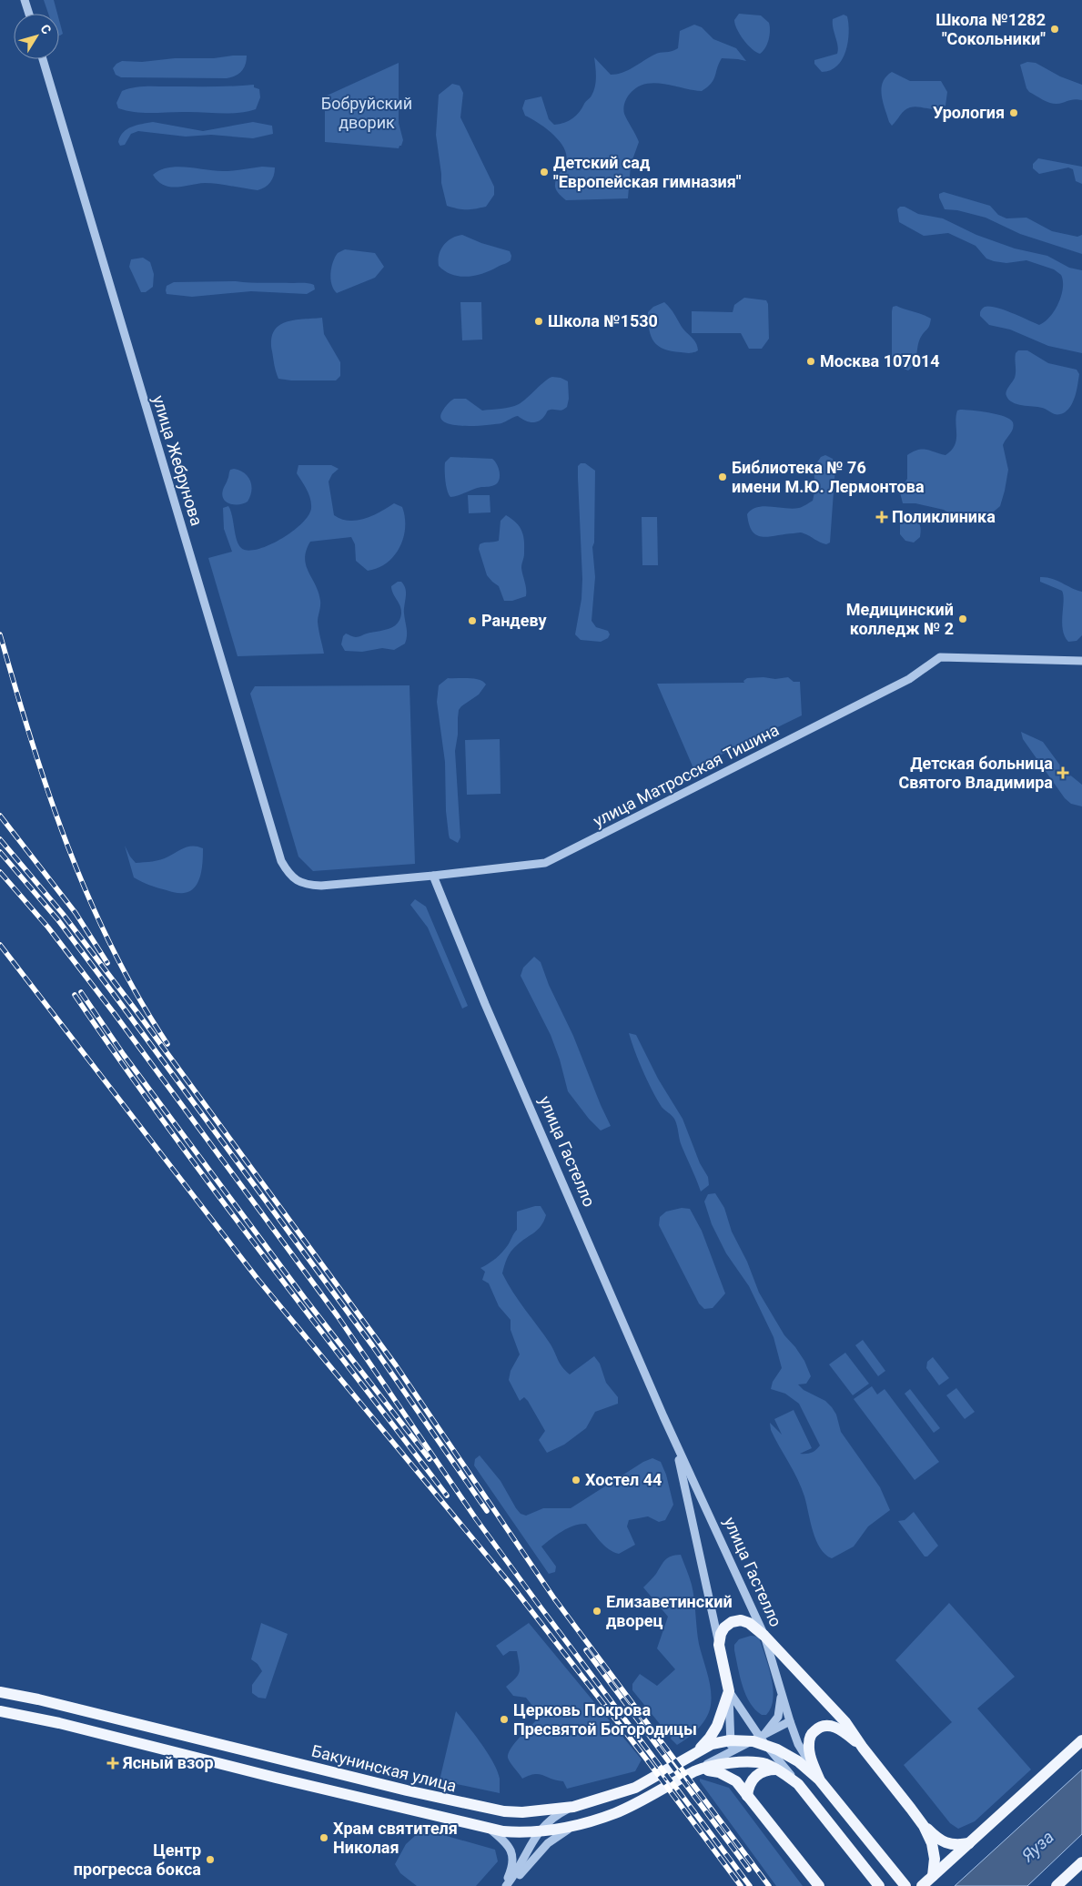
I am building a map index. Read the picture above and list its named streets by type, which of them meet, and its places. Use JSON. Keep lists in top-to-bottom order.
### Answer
{
  "streets": {
    "main road": ["улица Гастелло", "Бакунинская улица"],
    "street": ["улица Жебрунова", "улица Матросская Тишина"]
  },
  "crossings": [
    ["улица Жебрунова", "улица Матросская Тишина"],
    ["улица Матросская Тишина", "улица Гастелло"],
    ["улица Гастелло", "Бакунинская улица"]
  ],
  "water": ["Яуза"],
  "parks": ["Бобруйский дворик"],
  "places": {
    "other": [
      "Школа №1282 \"Сокольники\"",
      "Урология",
      "Детский сад \"Европейская гимназия\"",
      "Школа №1530",
      "Москва 107014",
      "Библиотека № 76 имени М.Ю. Лермонтова",
      "Медицинский колледж № 2",
      "Рандеву",
      "Хостел 44",
      "Елизаветинский дворец",
      "Церковь Покрова Пресвятой Богородицы",
      "Храм святителя Николая",
      "Центр прогресса бокса"
    ],
    "health": ["Поликлиника", "Детская больница Святого Владимира", "Ясный взор"]
  },
  "north": "top right"
}
